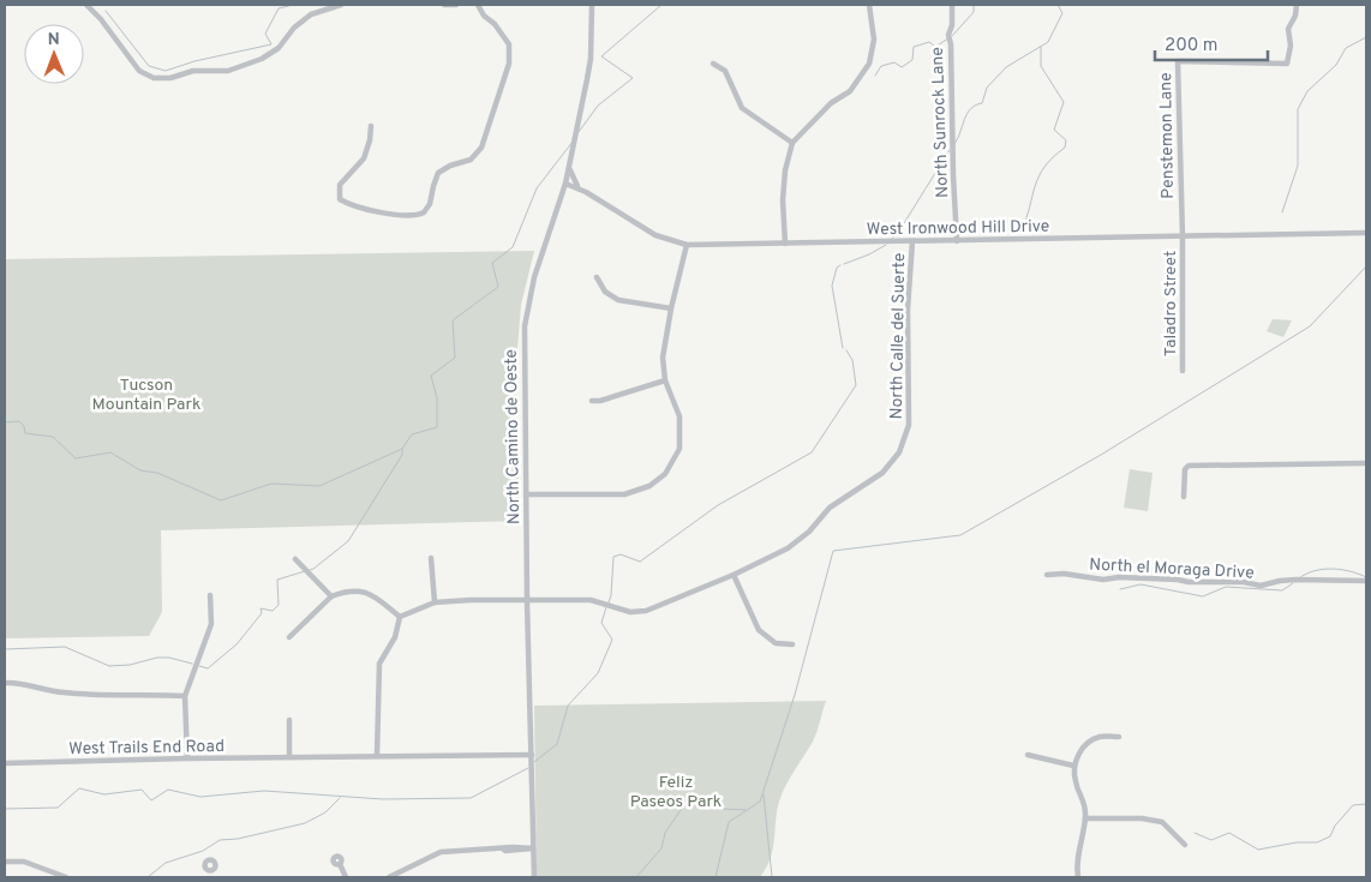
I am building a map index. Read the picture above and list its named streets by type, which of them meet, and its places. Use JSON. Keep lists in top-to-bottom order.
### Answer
{
  "streets": {
    "street": [
      "North Sunrock Lane",
      "Penstemon Lane",
      "West Ironwood Hill Drive",
      "Taladro Street",
      "North Calle del Suerte",
      "North Camino de Oeste",
      "North el Moraga Drive",
      "West Trails End Road"
    ]
  },
  "crossings": [
    ["North Sunrock Lane", "West Ironwood Hill Drive"],
    ["Penstemon Lane", "West Ironwood Hill Drive"],
    ["Penstemon Lane", "Taladro Street"],
    ["West Ironwood Hill Drive", "Taladro Street"],
    ["West Ironwood Hill Drive", "North Calle del Suerte"],
    ["West Ironwood Hill Drive", "North Camino de Oeste"],
    ["North Calle del Suerte", "North Camino de Oeste"],
    ["North Camino de Oeste", "West Trails End Road"]
  ],
  "parks": ["Tucson Mountain Park", "Feliz Paseos Park"],
  "scale_bar": "200 m",
  "north": "top"
}
